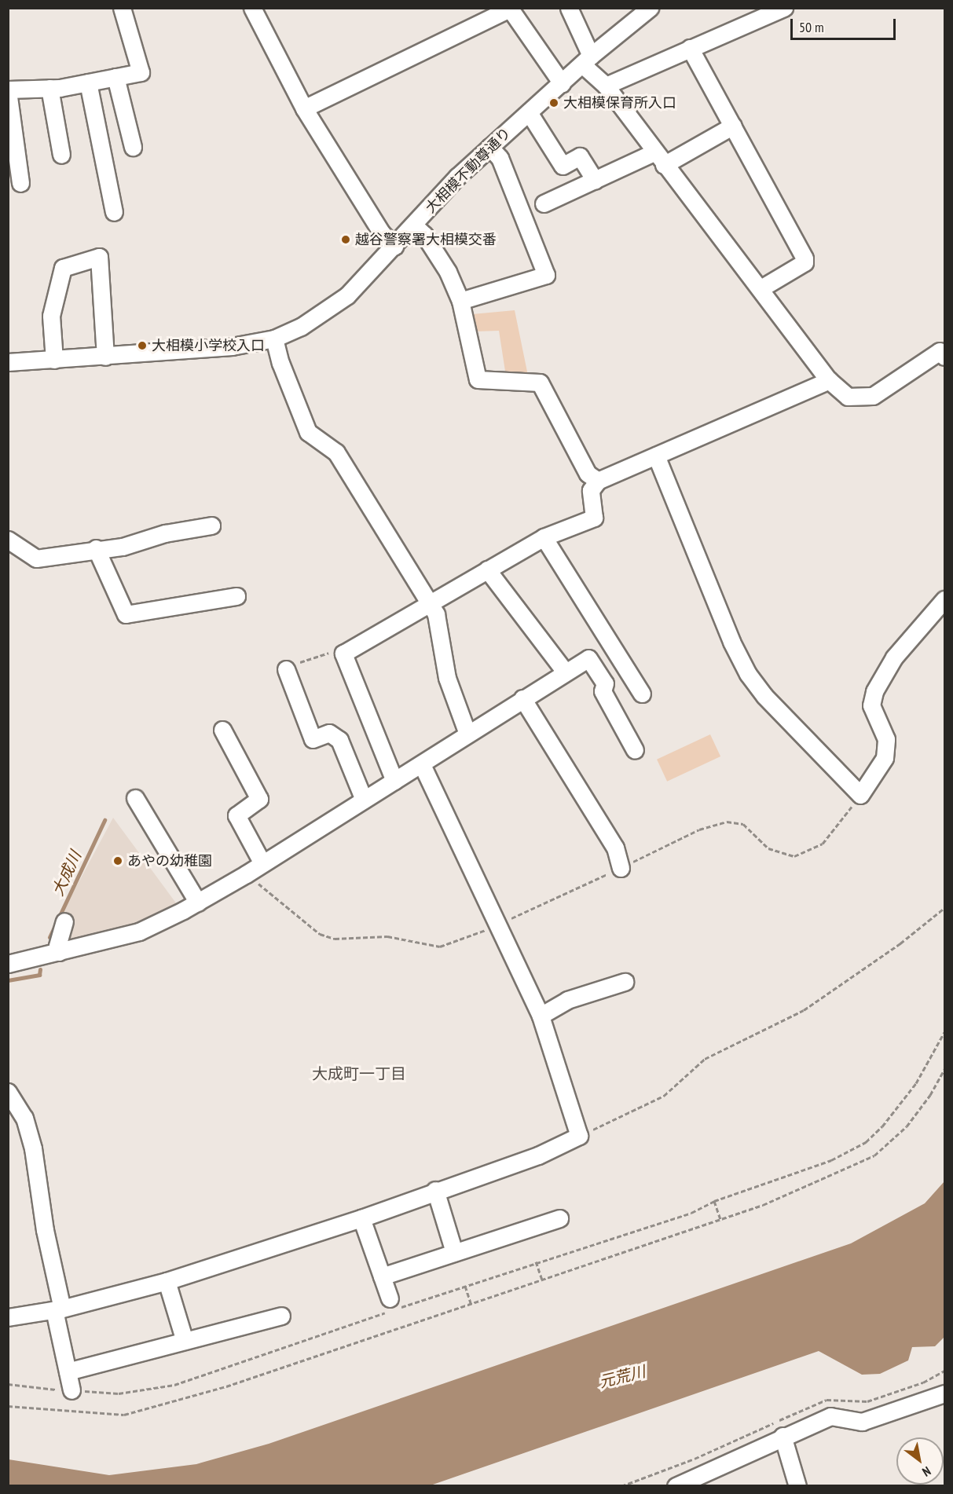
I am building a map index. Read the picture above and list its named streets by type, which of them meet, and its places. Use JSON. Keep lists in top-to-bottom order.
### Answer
{
  "streets": {
    "street": ["大相模不動尊通り"]
  },
  "districts": ["大成町一丁目"],
  "water": ["大成川", "元荒川"],
  "places": [
    "大相模保育所入口",
    "越谷警察署大相模交番",
    "大相模小学校入口",
    "あやの幼稚園"
  ],
  "scale_bar": "50 m",
  "north": "bottom right"
}
